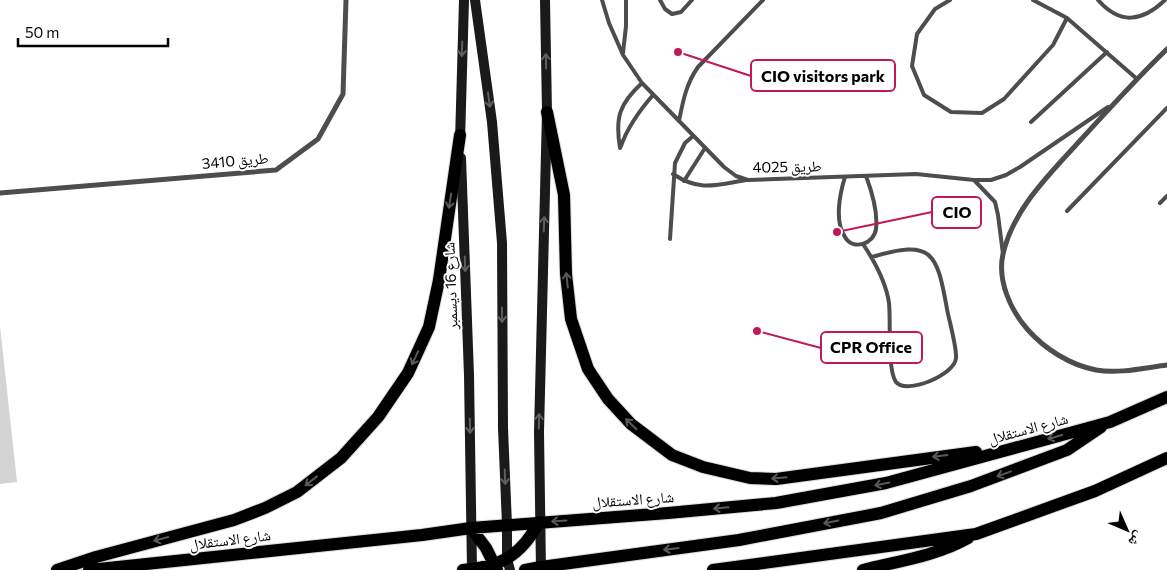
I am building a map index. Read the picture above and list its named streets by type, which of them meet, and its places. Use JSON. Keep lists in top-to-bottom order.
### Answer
{
  "streets": {
    "main road": ["شارع 16 ديسمبر", "شارع الاستقلال"],
    "street": ["طريق 3410", "طريق 4025"]
  },
  "crossings": [
    ["شارع 16 ديسمبر", "شارع الاستقلال"]
  ],
  "places": ["CIO visitors park", "CIO", "CPR Office"],
  "scale_bar": "50 m",
  "north": "bottom right"
}
